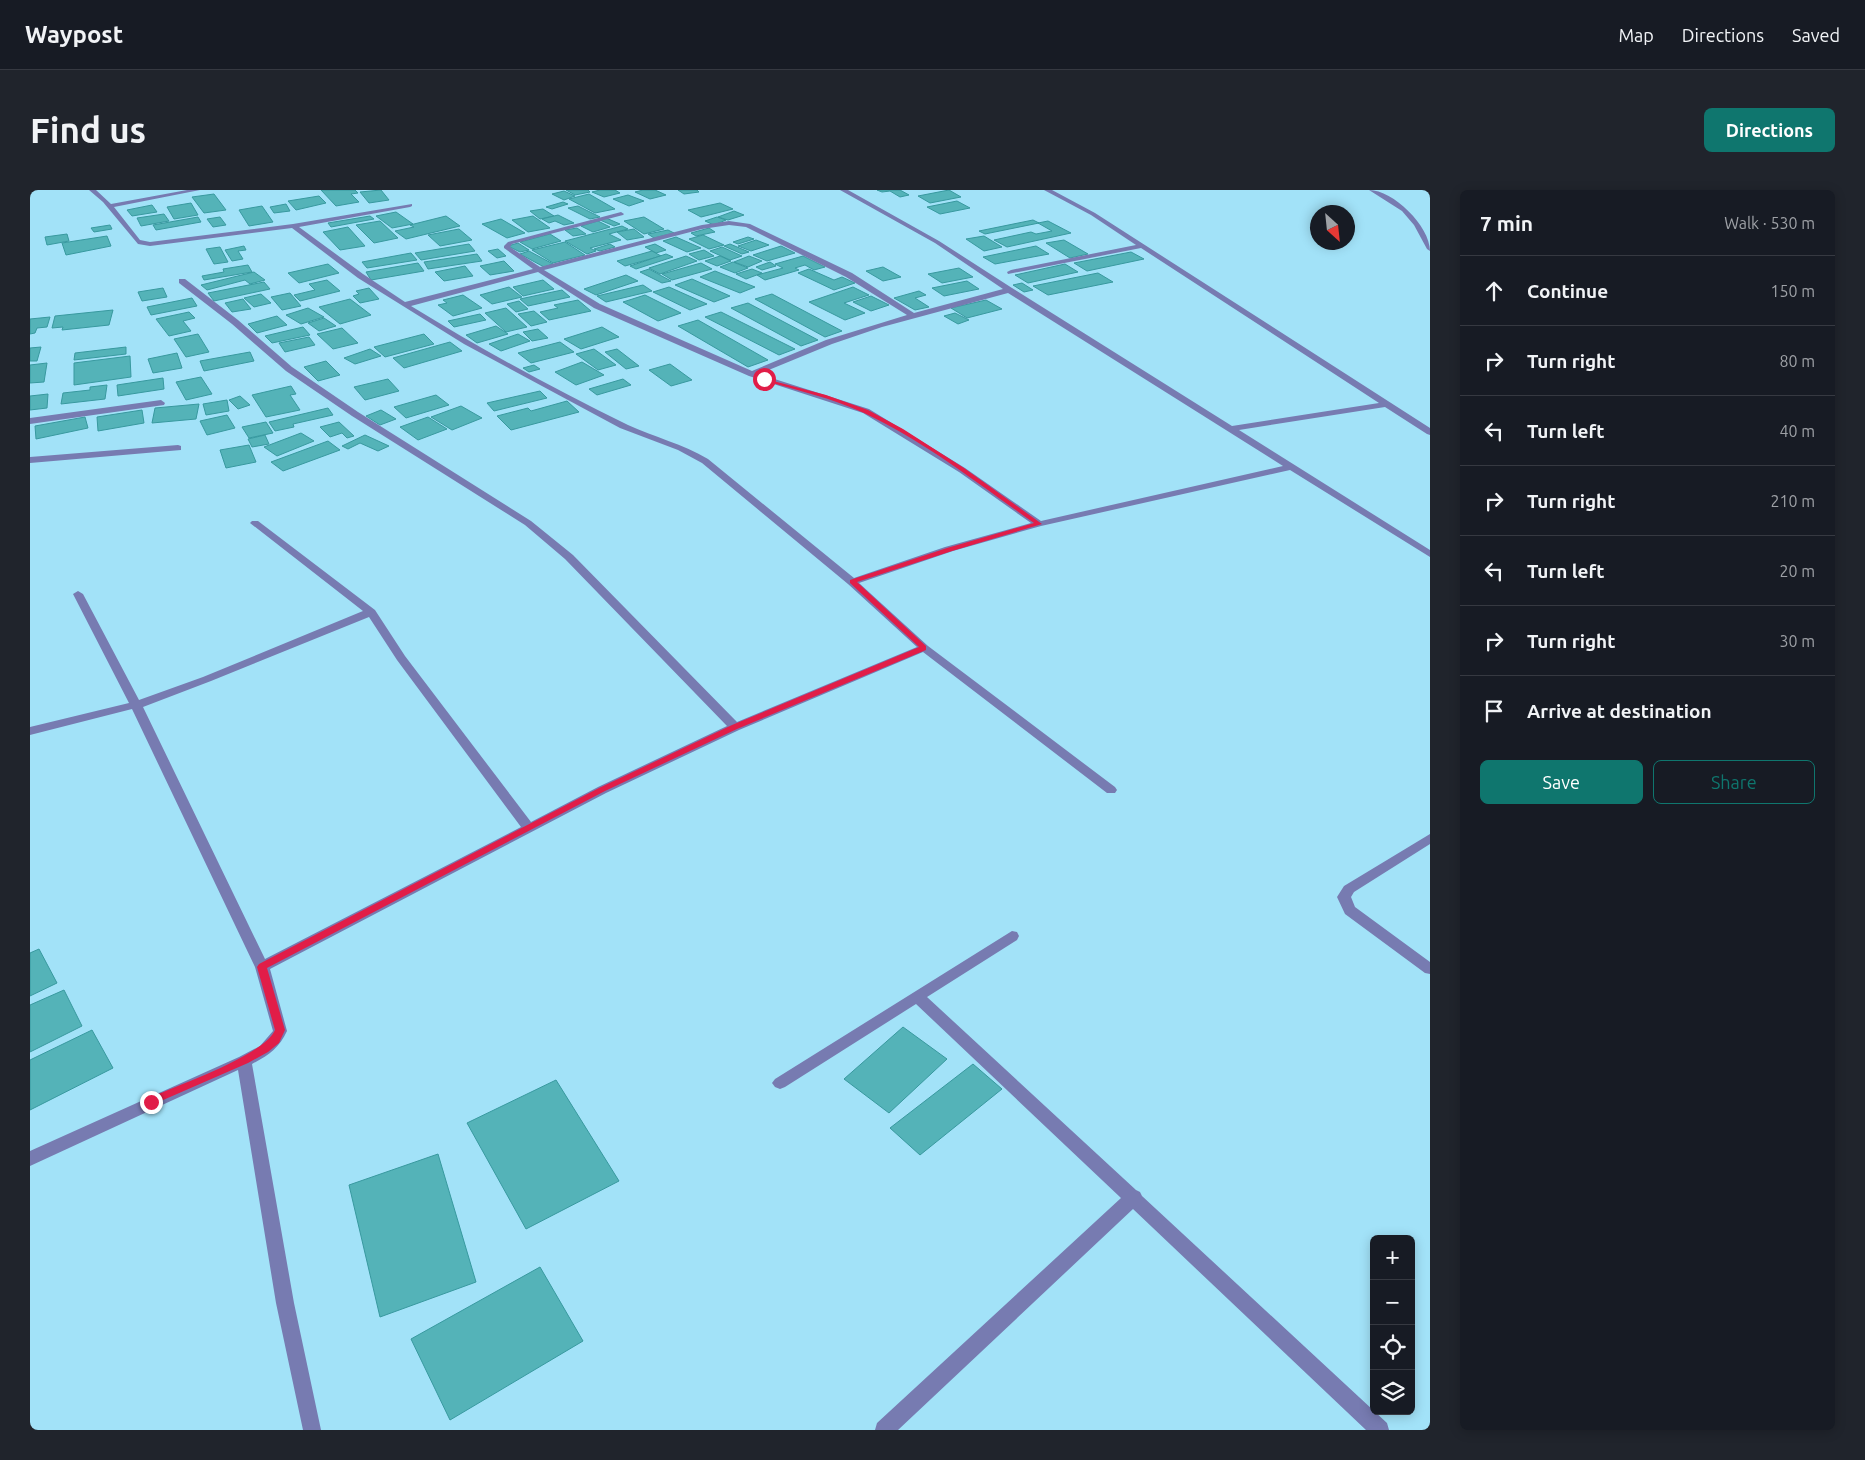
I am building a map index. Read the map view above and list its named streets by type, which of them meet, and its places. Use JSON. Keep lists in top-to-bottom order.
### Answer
{
  "north": "bottom right",
  "page": {
    "header": "Waypost",
    "nav": ["Map", "Directions", "Saved"],
    "buttons": [
      "Directions",
      ["Save", "Share"]
    ],
    "title": "Find us",
    "heading": ["7 min", "Walk · 530 m"],
    "list": [
      ["Continue", "150 m"],
      ["Turn right", "80 m"],
      ["Turn left", "40 m"],
      ["Turn right", "210 m"],
      ["Turn left", "20 m"],
      ["Turn right", "30 m"],
      "Arrive at destination"
    ],
    "map_buttons": ["+", "−"]
  }
}
